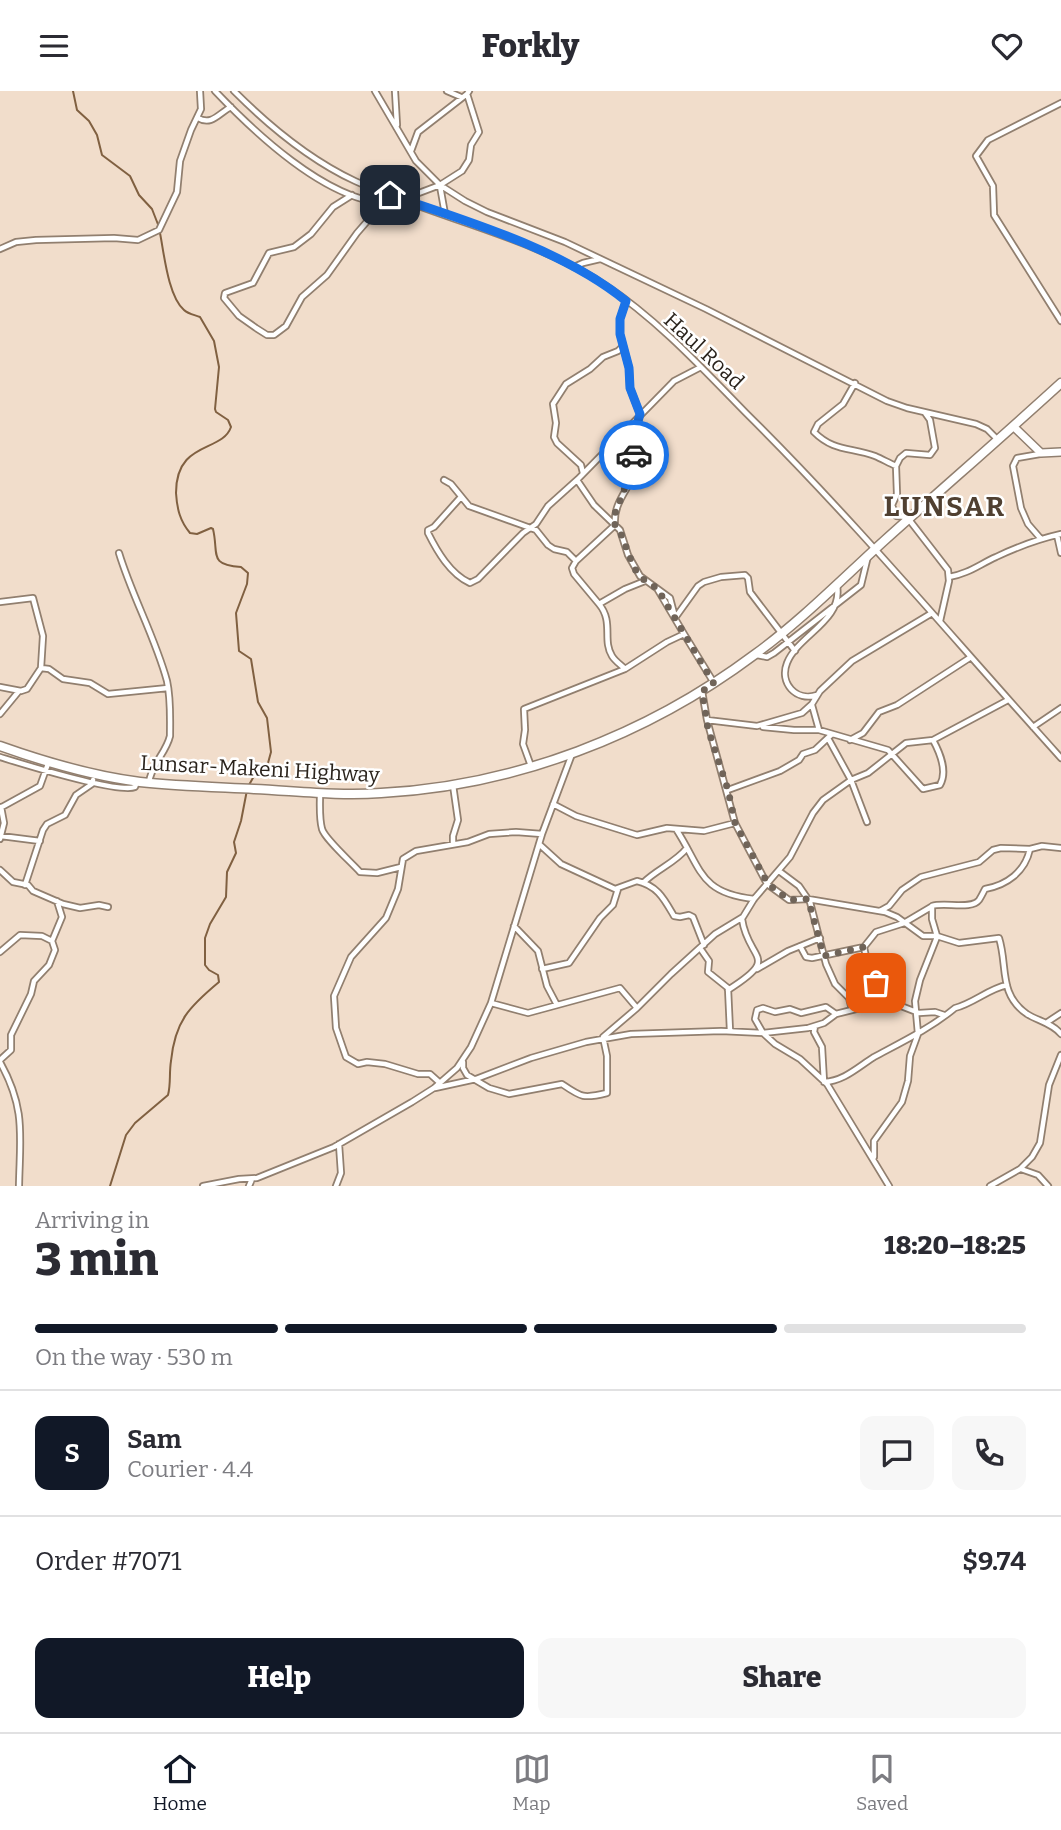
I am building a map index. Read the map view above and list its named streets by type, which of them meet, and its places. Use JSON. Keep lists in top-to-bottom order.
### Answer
{
  "streets": {
    "main road": ["Lunsar-Makeni Highway"],
    "street": ["Haul Road"]
  },
  "crossings": [
    ["Haul Road", "Lunsar-Makeni Highway"]
  ],
  "districts": ["LUNSAR"],
  "page": {
    "header": "Forkly",
    "heading": ["3 min", "Arriving in", "18:20–18:25"],
    "panel": [
      "Sam",
      "Courier · 4.4",
      "Order #7071",
      "$9.74"
    ],
    "bar": "On the way · 530 m",
    "round": "S",
    "buttons": ["Help", "Share"],
    "tabs": ["Home", "Map", "Saved"]
  }
}
